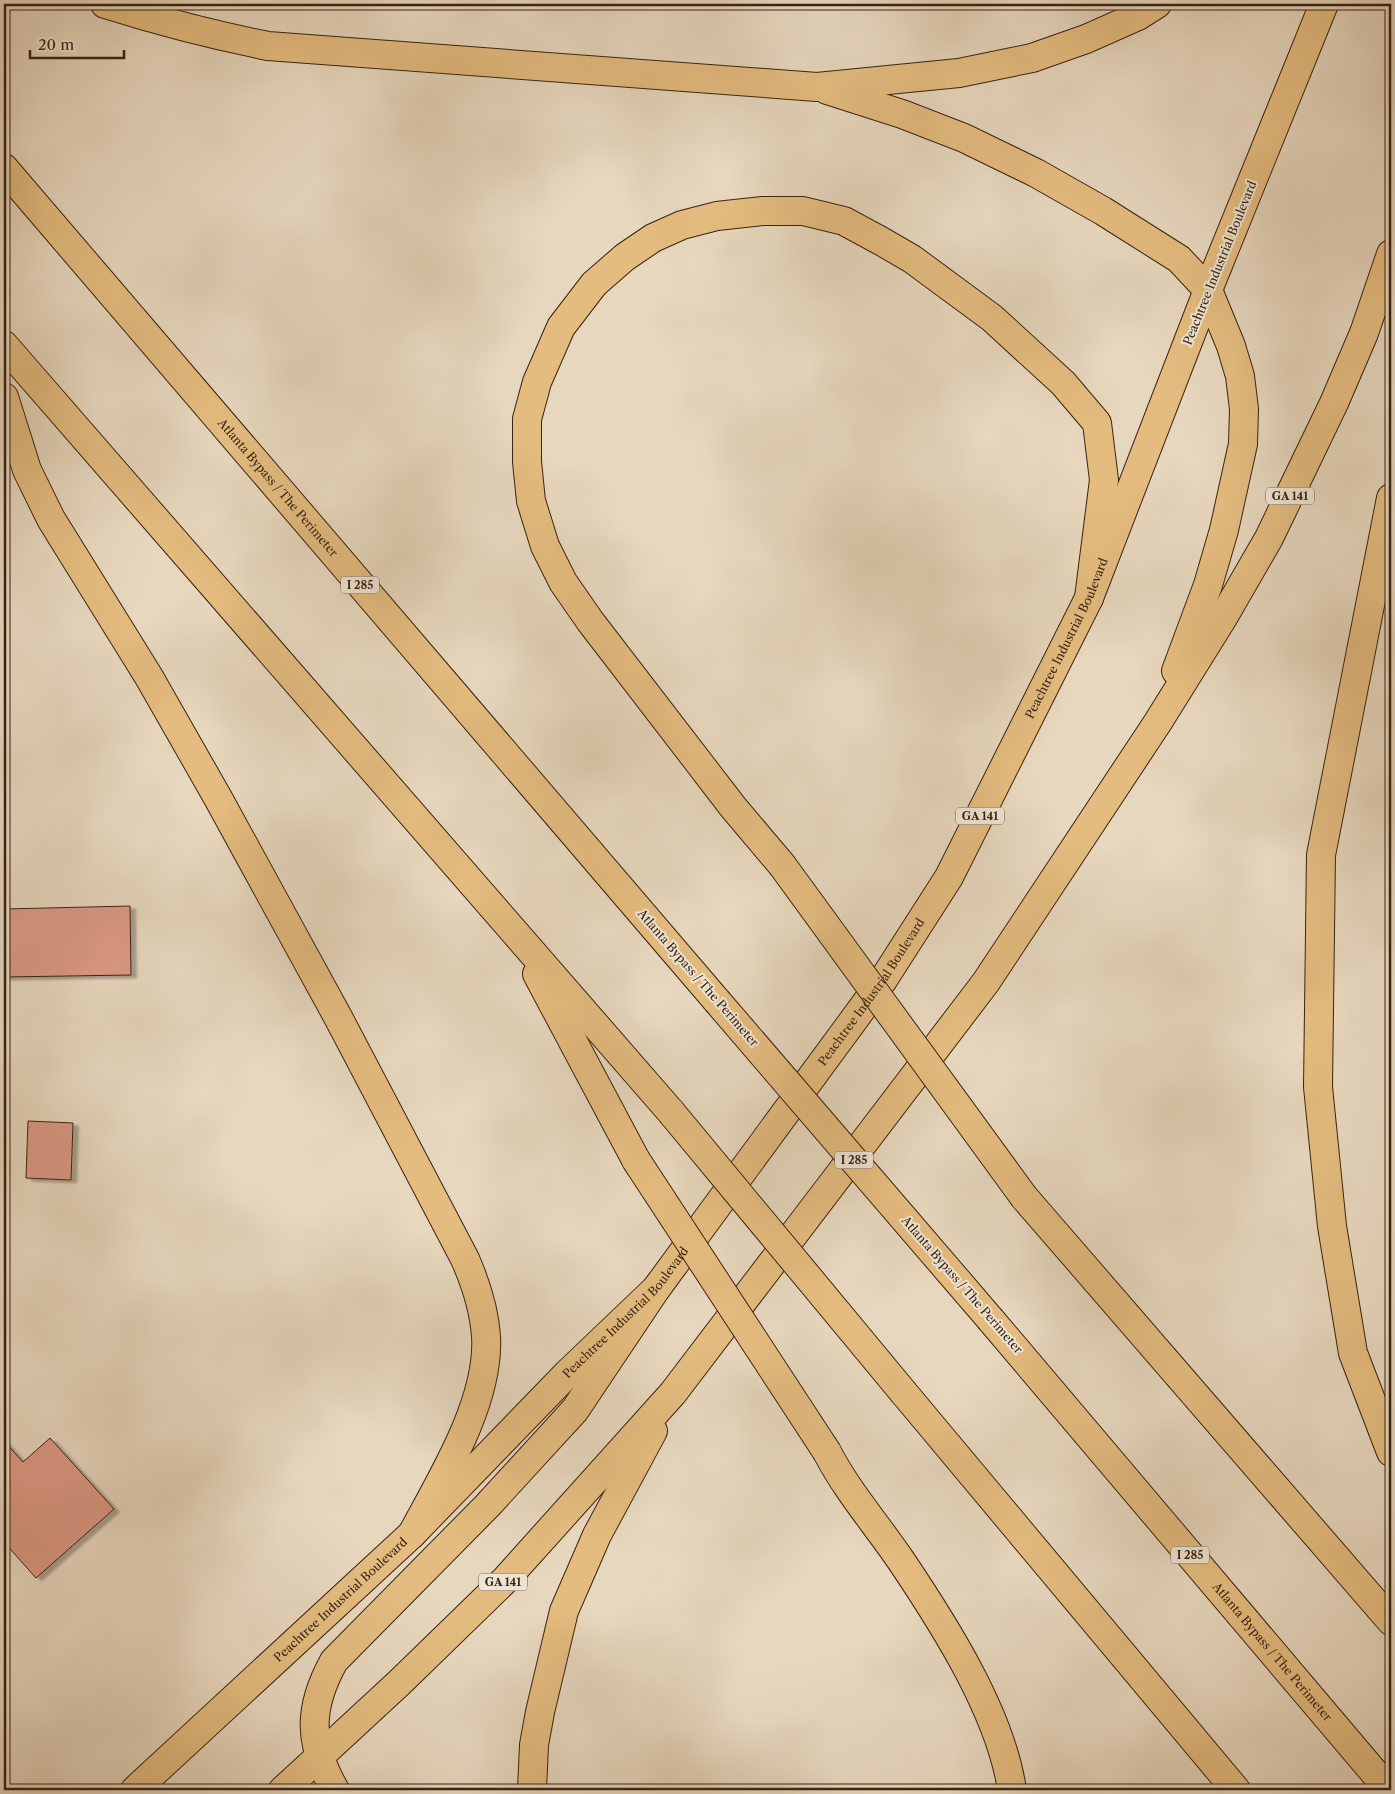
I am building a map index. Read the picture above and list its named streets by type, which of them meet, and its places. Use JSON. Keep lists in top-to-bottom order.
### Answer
{
  "streets": {
    "highway": [
      "Peachtree Industrial Boulevard",
      "Atlanta Bypass / The Perimeter",
      "GA 141",
      "I 285"
    ]
  },
  "scale_bar": "20 m"
}
